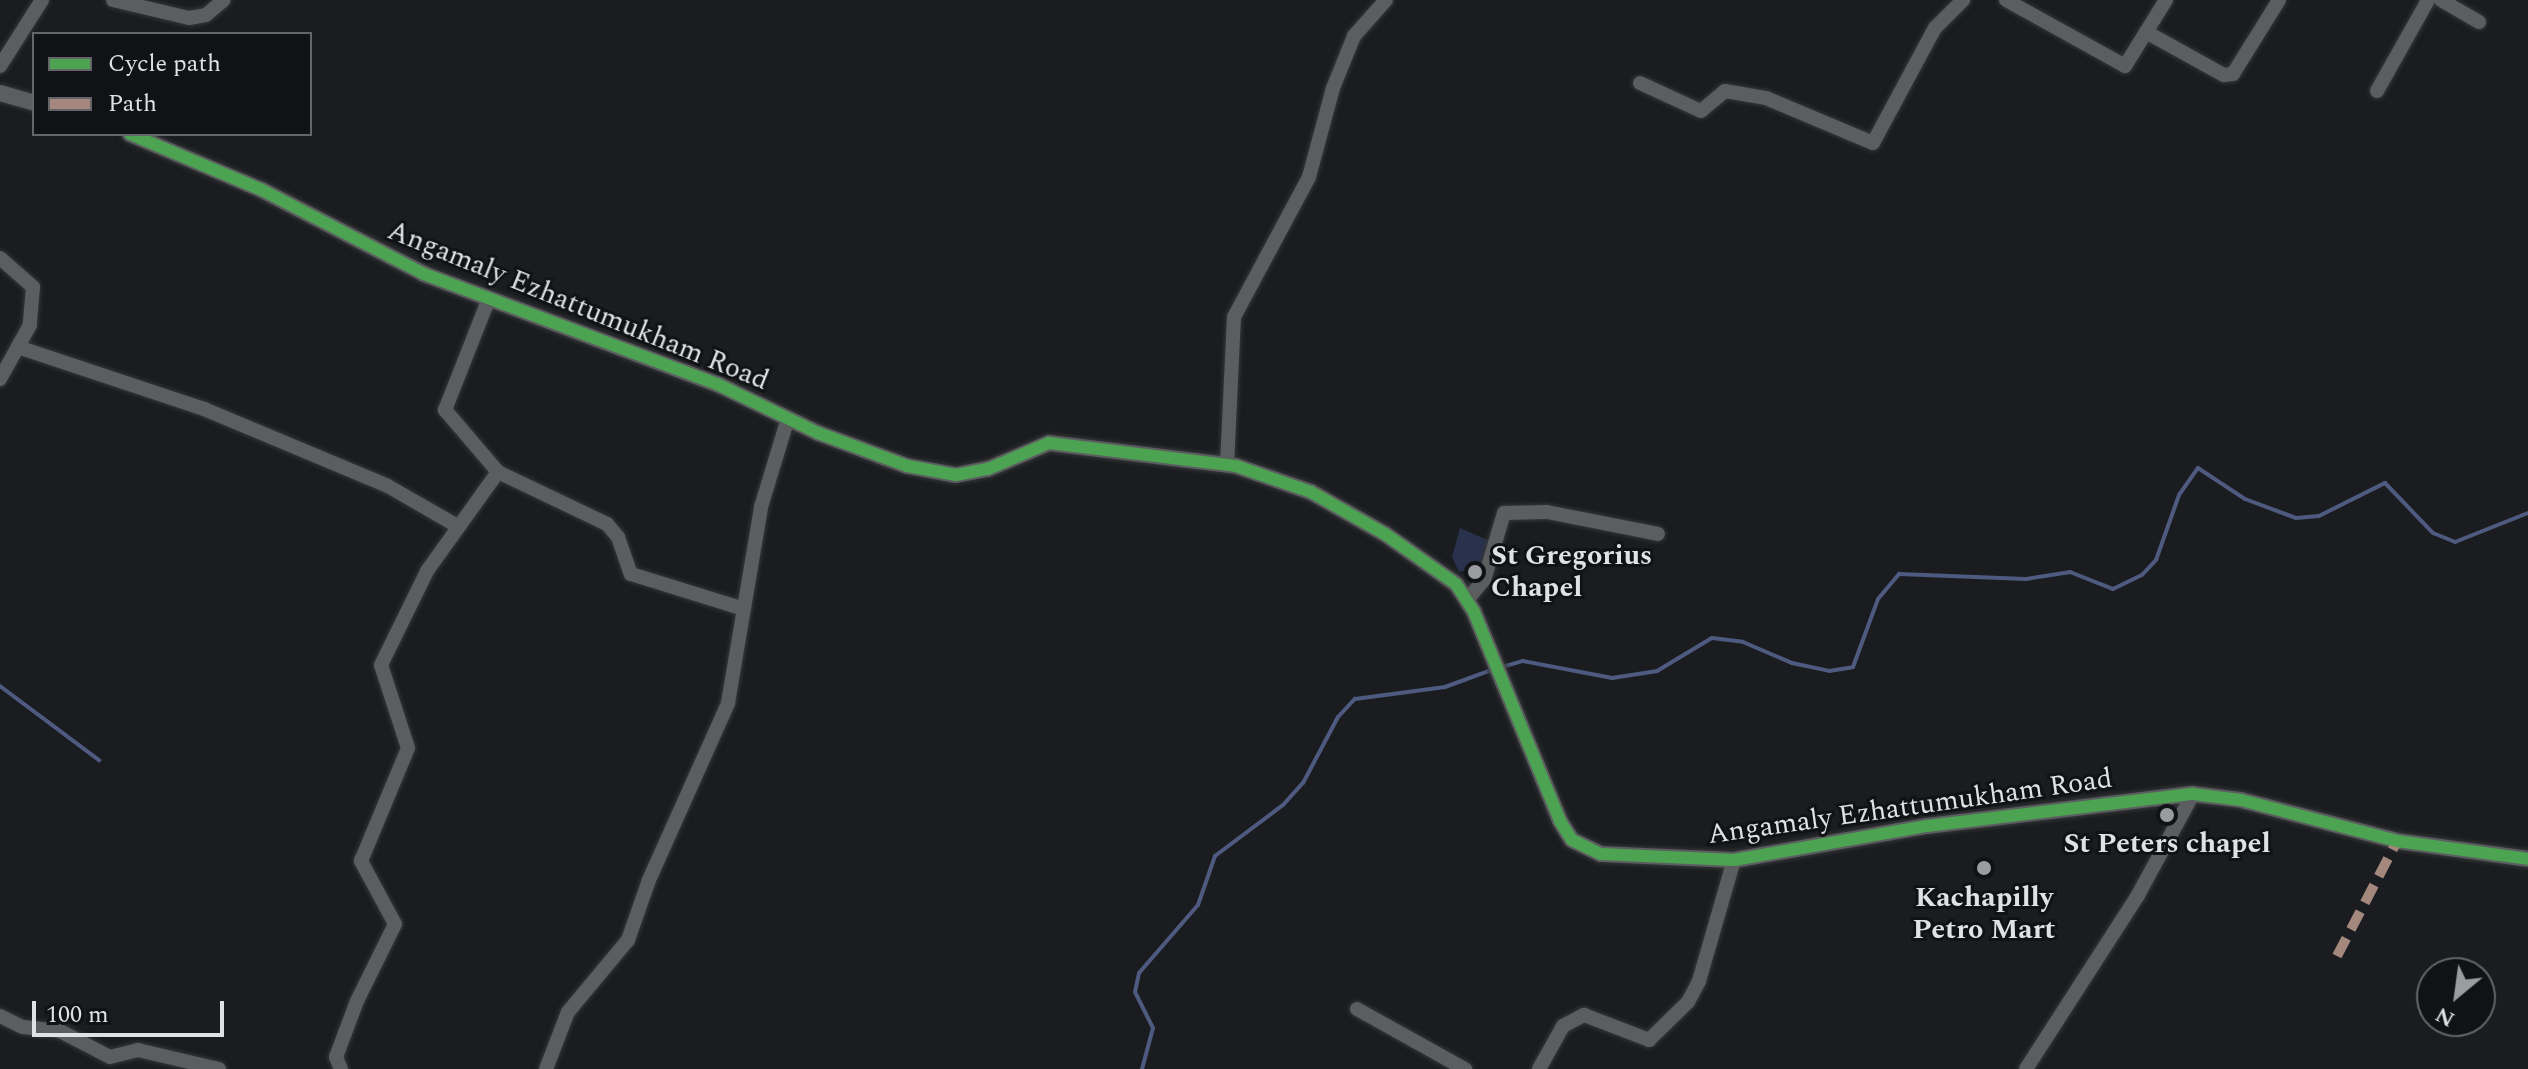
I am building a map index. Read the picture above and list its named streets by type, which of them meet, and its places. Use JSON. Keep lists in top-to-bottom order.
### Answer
{
  "streets": {
    "street": ["Angamaly Ezhattumukham Road"]
  },
  "places": ["St Gregorius Chapel", "St Peters chapel", "Kachapilly Petro Mart"],
  "legend": ["Cycle path", "Path"],
  "scale_bar": "100 m",
  "north": "bottom left"
}
